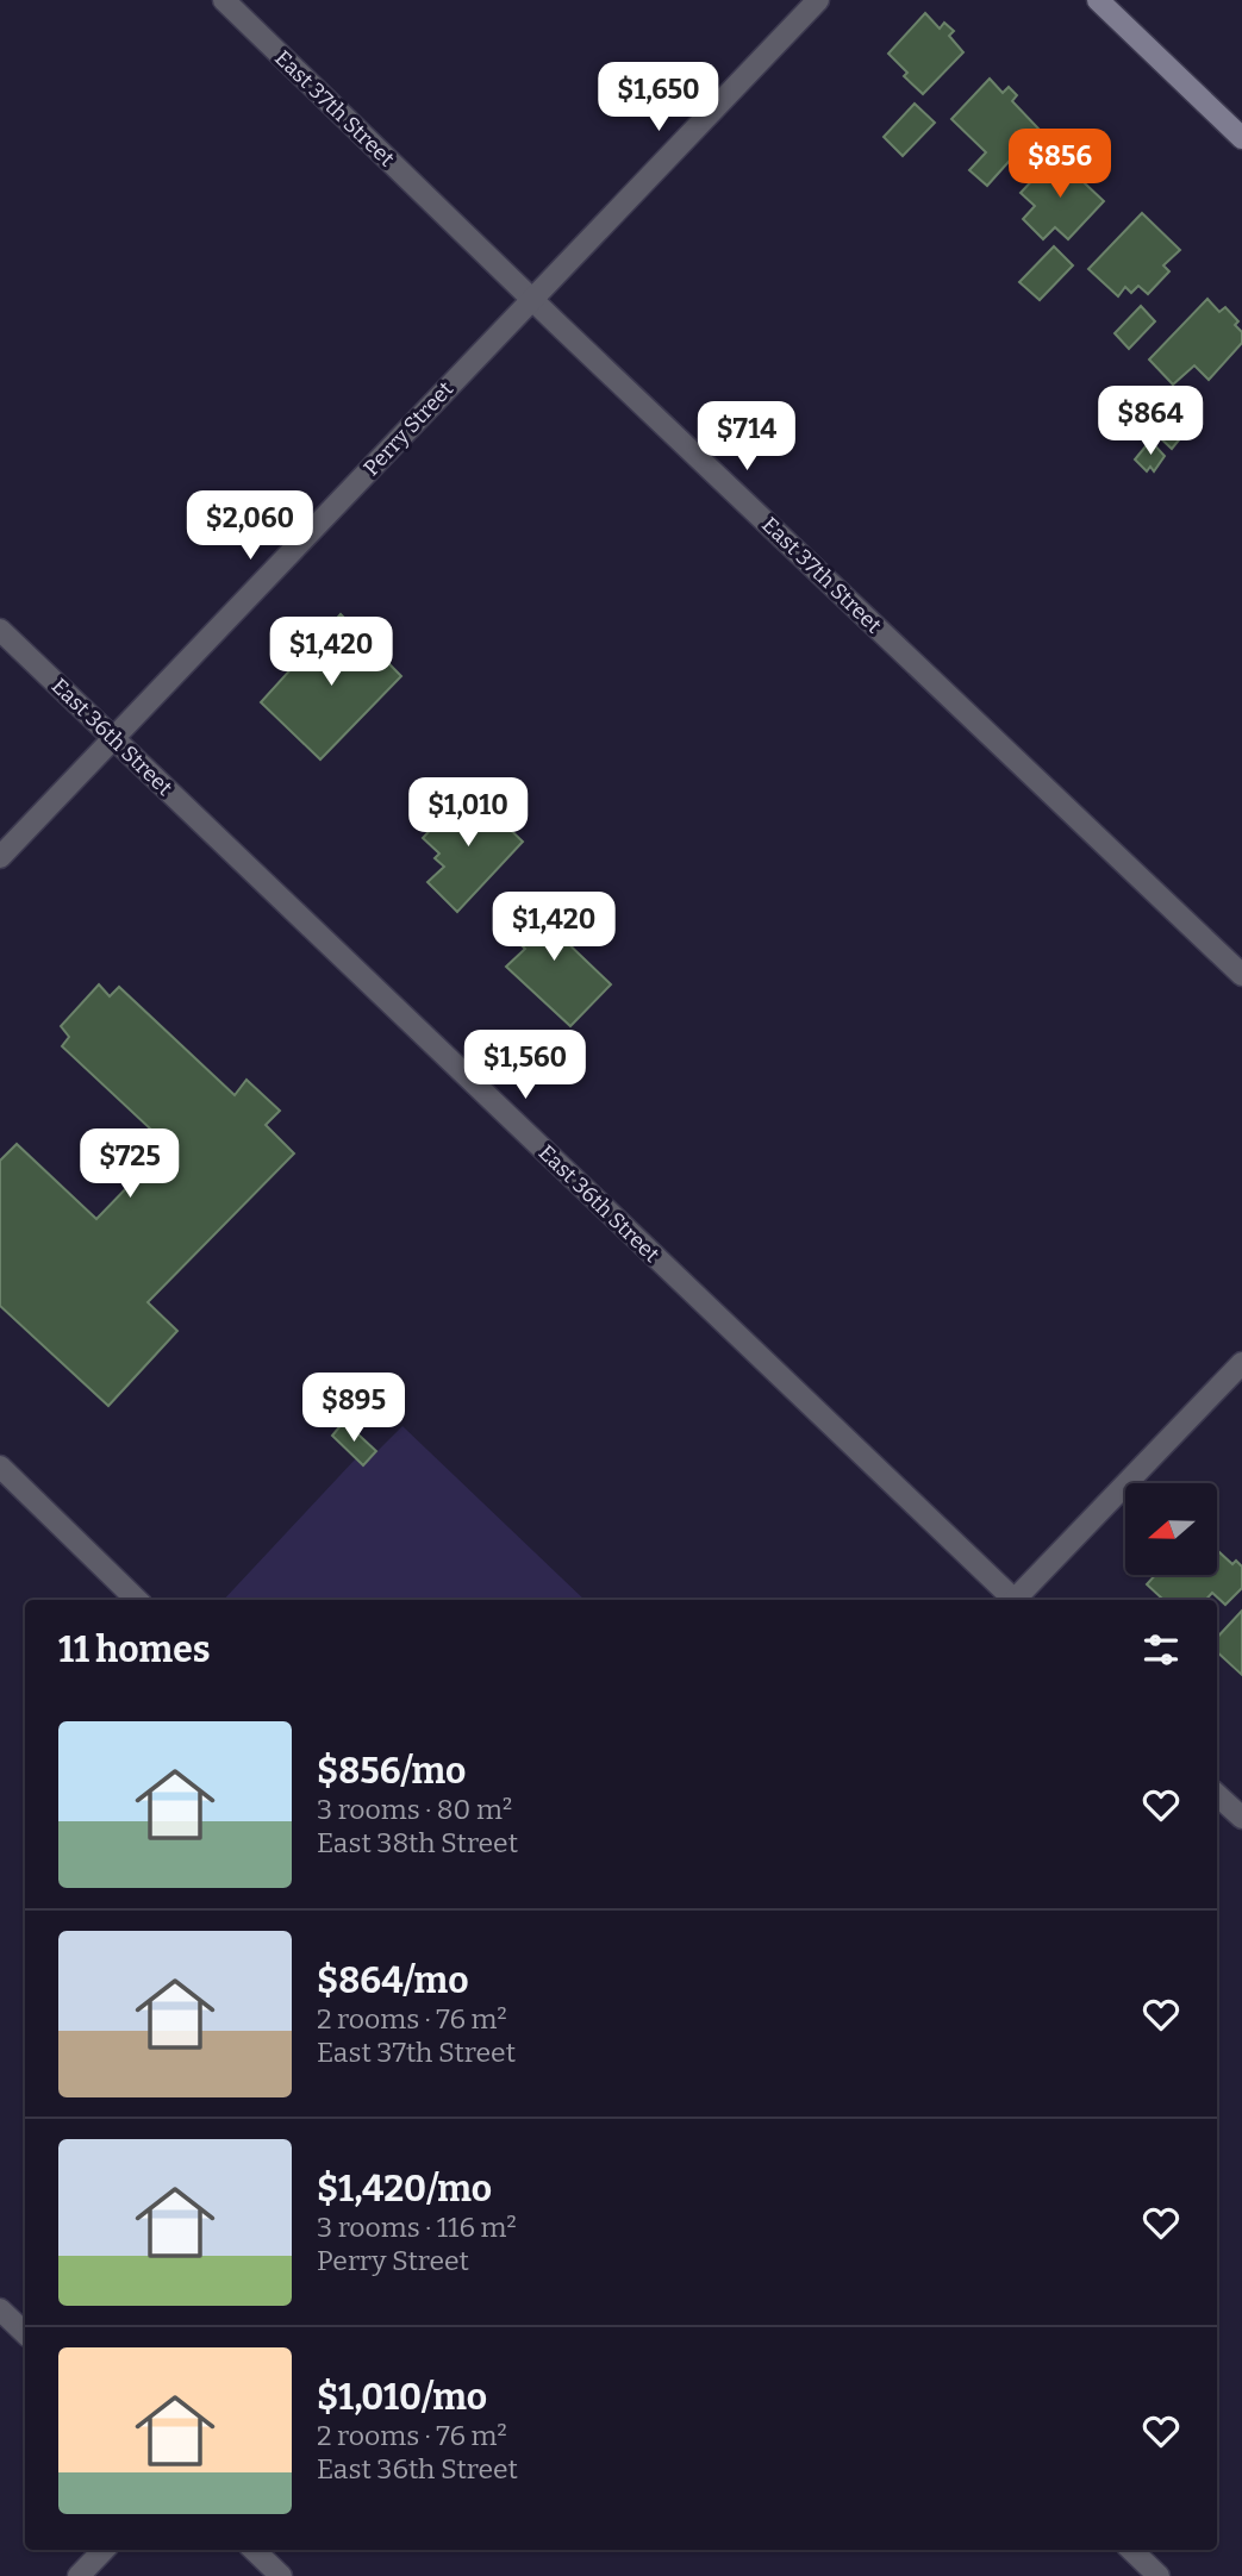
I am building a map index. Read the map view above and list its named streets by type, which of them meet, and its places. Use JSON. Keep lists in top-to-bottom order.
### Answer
{
  "streets": {
    "street": ["East 37th Street", "Perry Street", "East 36th Street"]
  },
  "crossings": [
    ["East 37th Street", "Perry Street"],
    ["Perry Street", "East 36th Street"]
  ],
  "north": "left",
  "page": {
    "price": [
      "$1,650",
      "$856",
      "$864",
      "$714",
      "$2,060",
      "$1,420",
      "$1,010",
      "$1,420",
      "$1,560",
      "$725",
      "$895"
    ],
    "heading": "11 homes",
    "list": [
      {
        "name": "$856/mo",
        "note": "3 rooms · 80 m² · East 38th Street"
      },
      {
        "name": "$864/mo",
        "note": "2 rooms · 76 m² · East 37th Street"
      },
      {
        "name": "$1,420/mo",
        "note": "3 rooms · 116 m² · Perry Street"
      },
      {
        "name": "$1,010/mo",
        "note": "2 rooms · 76 m² · East 36th Street"
      }
    ]
  }
}
